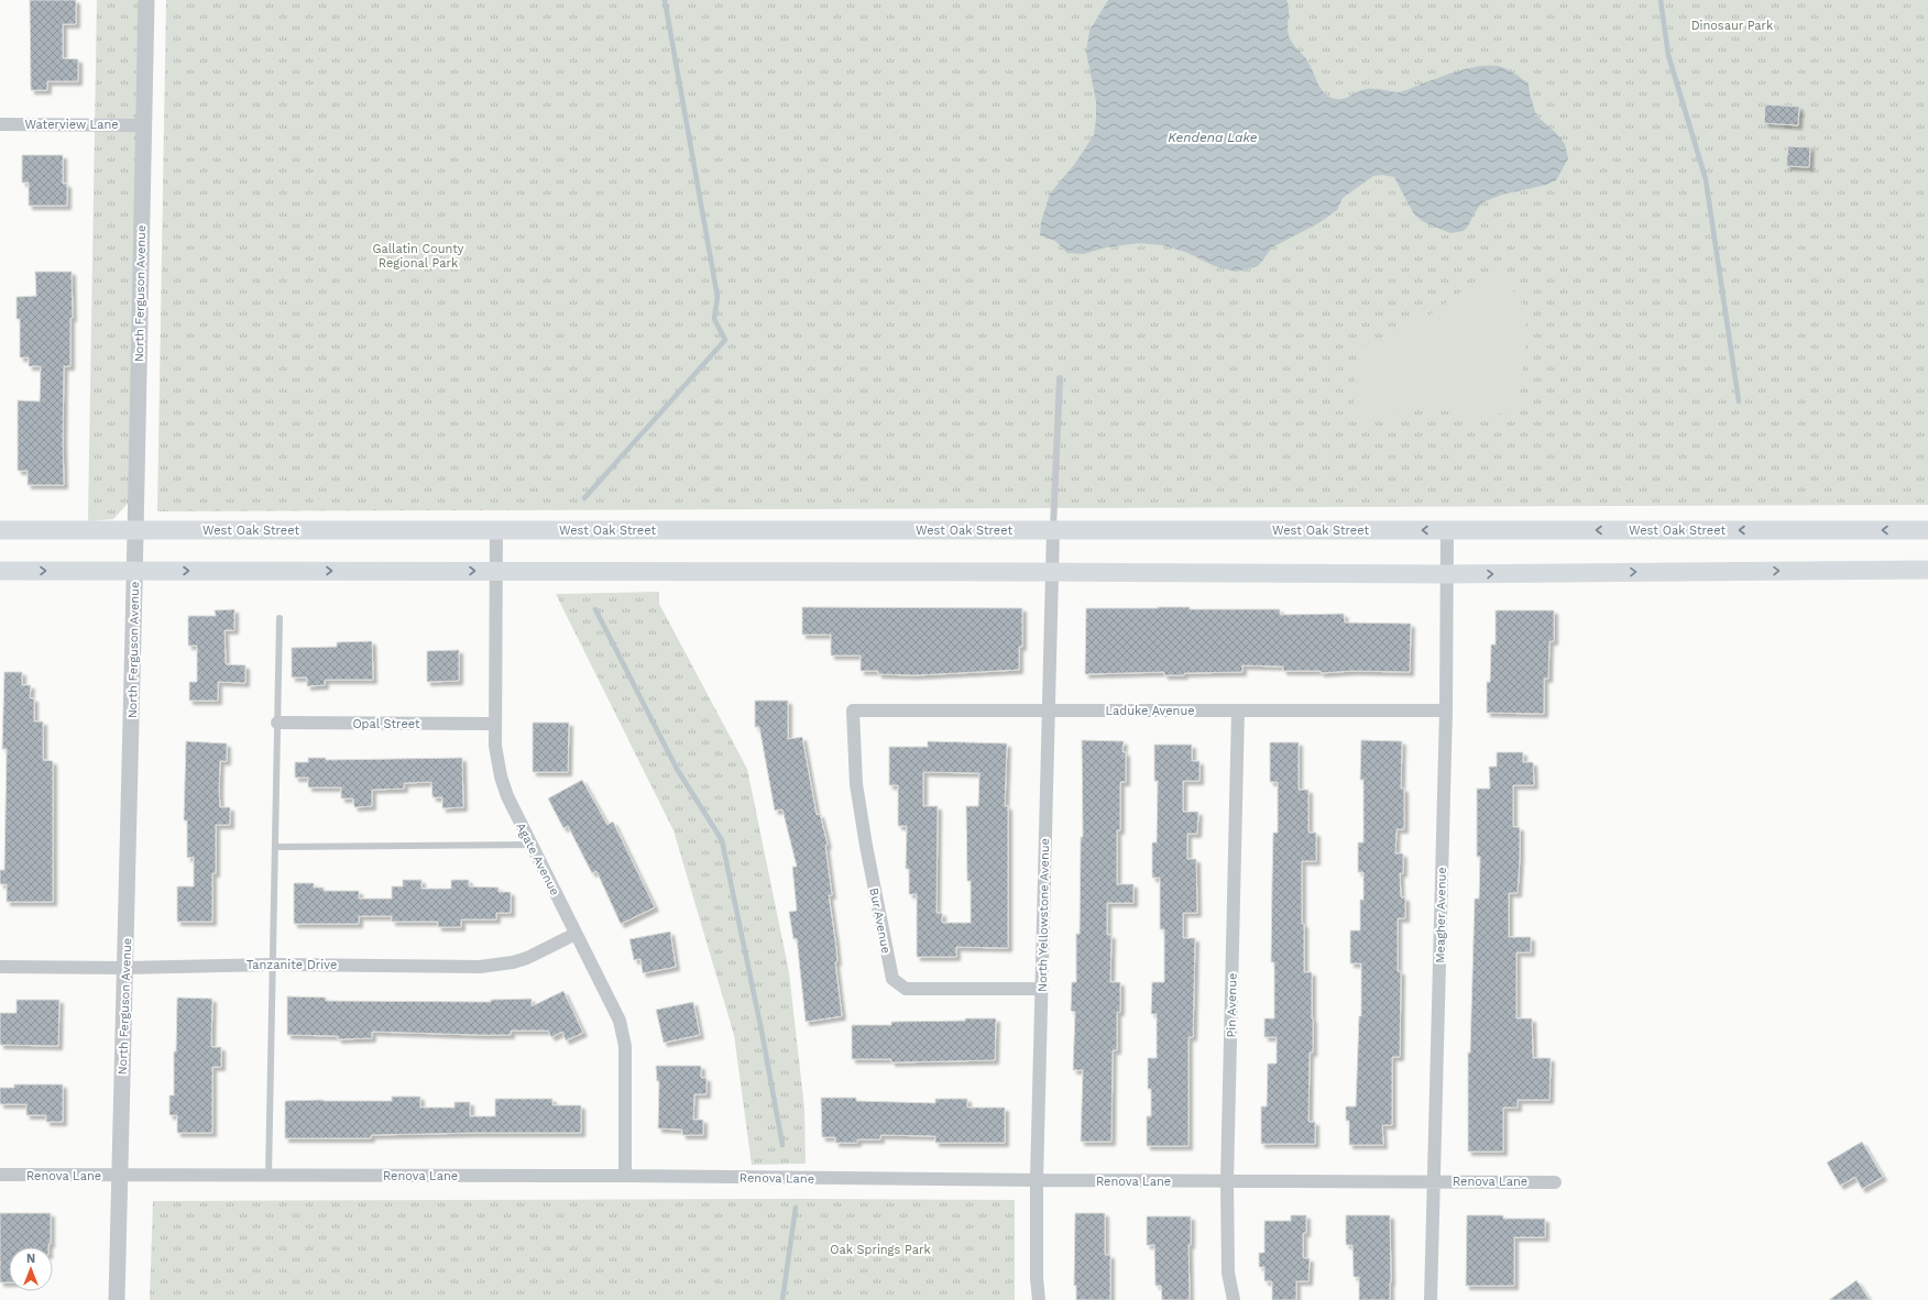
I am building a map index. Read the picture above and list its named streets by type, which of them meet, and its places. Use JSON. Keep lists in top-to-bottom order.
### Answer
{
  "streets": {
    "main road": ["West Oak Street"],
    "street": [
      "Waterview Lane",
      "North Ferguson Avenue",
      "Laduke Avenue",
      "Opal Street",
      "Agate Avenue",
      "North Yellowstone Avenue",
      "Meagher Avenue",
      "Bur Avenue",
      "Tanzanite Drive",
      "Pin Avenue",
      "Renova Lane"
    ]
  },
  "crossings": [
    ["Waterview Lane", "North Ferguson Avenue"],
    ["North Ferguson Avenue", "West Oak Street"],
    ["North Ferguson Avenue", "Tanzanite Drive"],
    ["North Ferguson Avenue", "Renova Lane"],
    ["West Oak Street", "Agate Avenue"],
    ["West Oak Street", "North Yellowstone Avenue"],
    ["West Oak Street", "Meagher Avenue"],
    ["Laduke Avenue", "North Yellowstone Avenue"],
    ["Laduke Avenue", "Meagher Avenue"],
    ["Laduke Avenue", "Bur Avenue"],
    ["Laduke Avenue", "Pin Avenue"],
    ["Opal Street", "Agate Avenue"],
    ["Agate Avenue", "Tanzanite Drive"],
    ["Agate Avenue", "Renova Lane"],
    ["North Yellowstone Avenue", "Bur Avenue"],
    ["North Yellowstone Avenue", "Renova Lane"],
    ["Meagher Avenue", "Renova Lane"],
    ["Pin Avenue", "Renova Lane"]
  ],
  "water": ["Kendena Lake"],
  "parks": ["Dinosaur Park", "Gallatin County Regional Park", "Oak Springs Park"],
  "north": "top"
}
